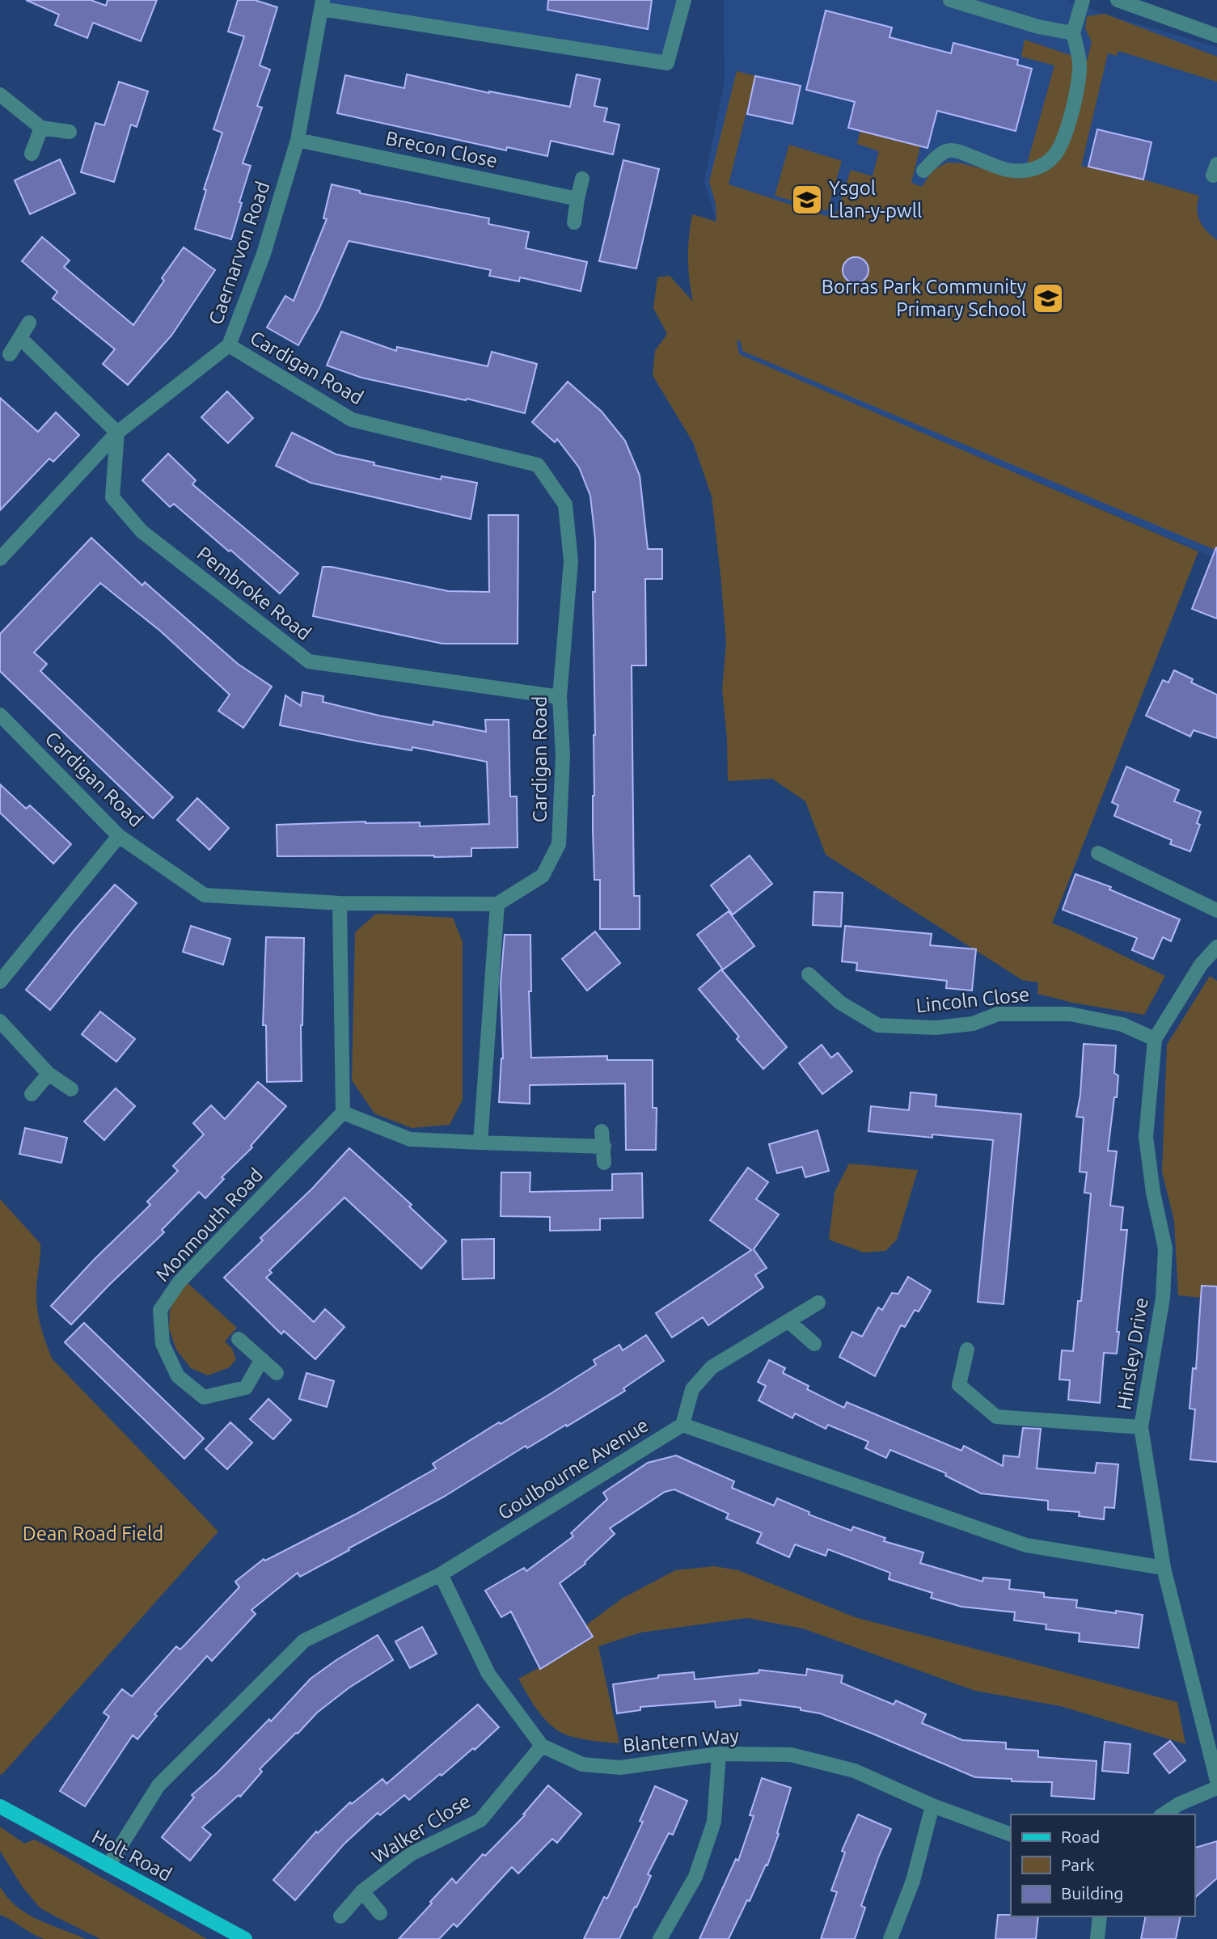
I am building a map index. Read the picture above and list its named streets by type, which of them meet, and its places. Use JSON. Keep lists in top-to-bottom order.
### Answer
{
  "streets": {
    "main road": ["Holt Road"],
    "street": [
      "Brecon Close",
      "Caernarvon Road",
      "Cardigan Road",
      "Pembroke Road",
      "Lincoln Close",
      "Monmouth Road",
      "Hinsley Drive",
      "Goulbourne Avenue",
      "Blantern Way",
      "Walker Close"
    ]
  },
  "crossings": [
    ["Brecon Close", "Caernarvon Road"],
    ["Caernarvon Road", "Cardigan Road"],
    ["Caernarvon Road", "Pembroke Road"],
    ["Cardigan Road", "Pembroke Road"],
    ["Lincoln Close", "Hinsley Drive"],
    ["Goulbourne Avenue", "Blantern Way"],
    ["Goulbourne Avenue", "Holt Road"],
    ["Blantern Way", "Walker Close"]
  ],
  "parks": ["Dean Road Field"],
  "places": {
    "school or university": ["Ysgol Llan-y-pwll", "Borras Park Community Primary School"]
  },
  "legend": ["Road", "Park", "Building"]
}
